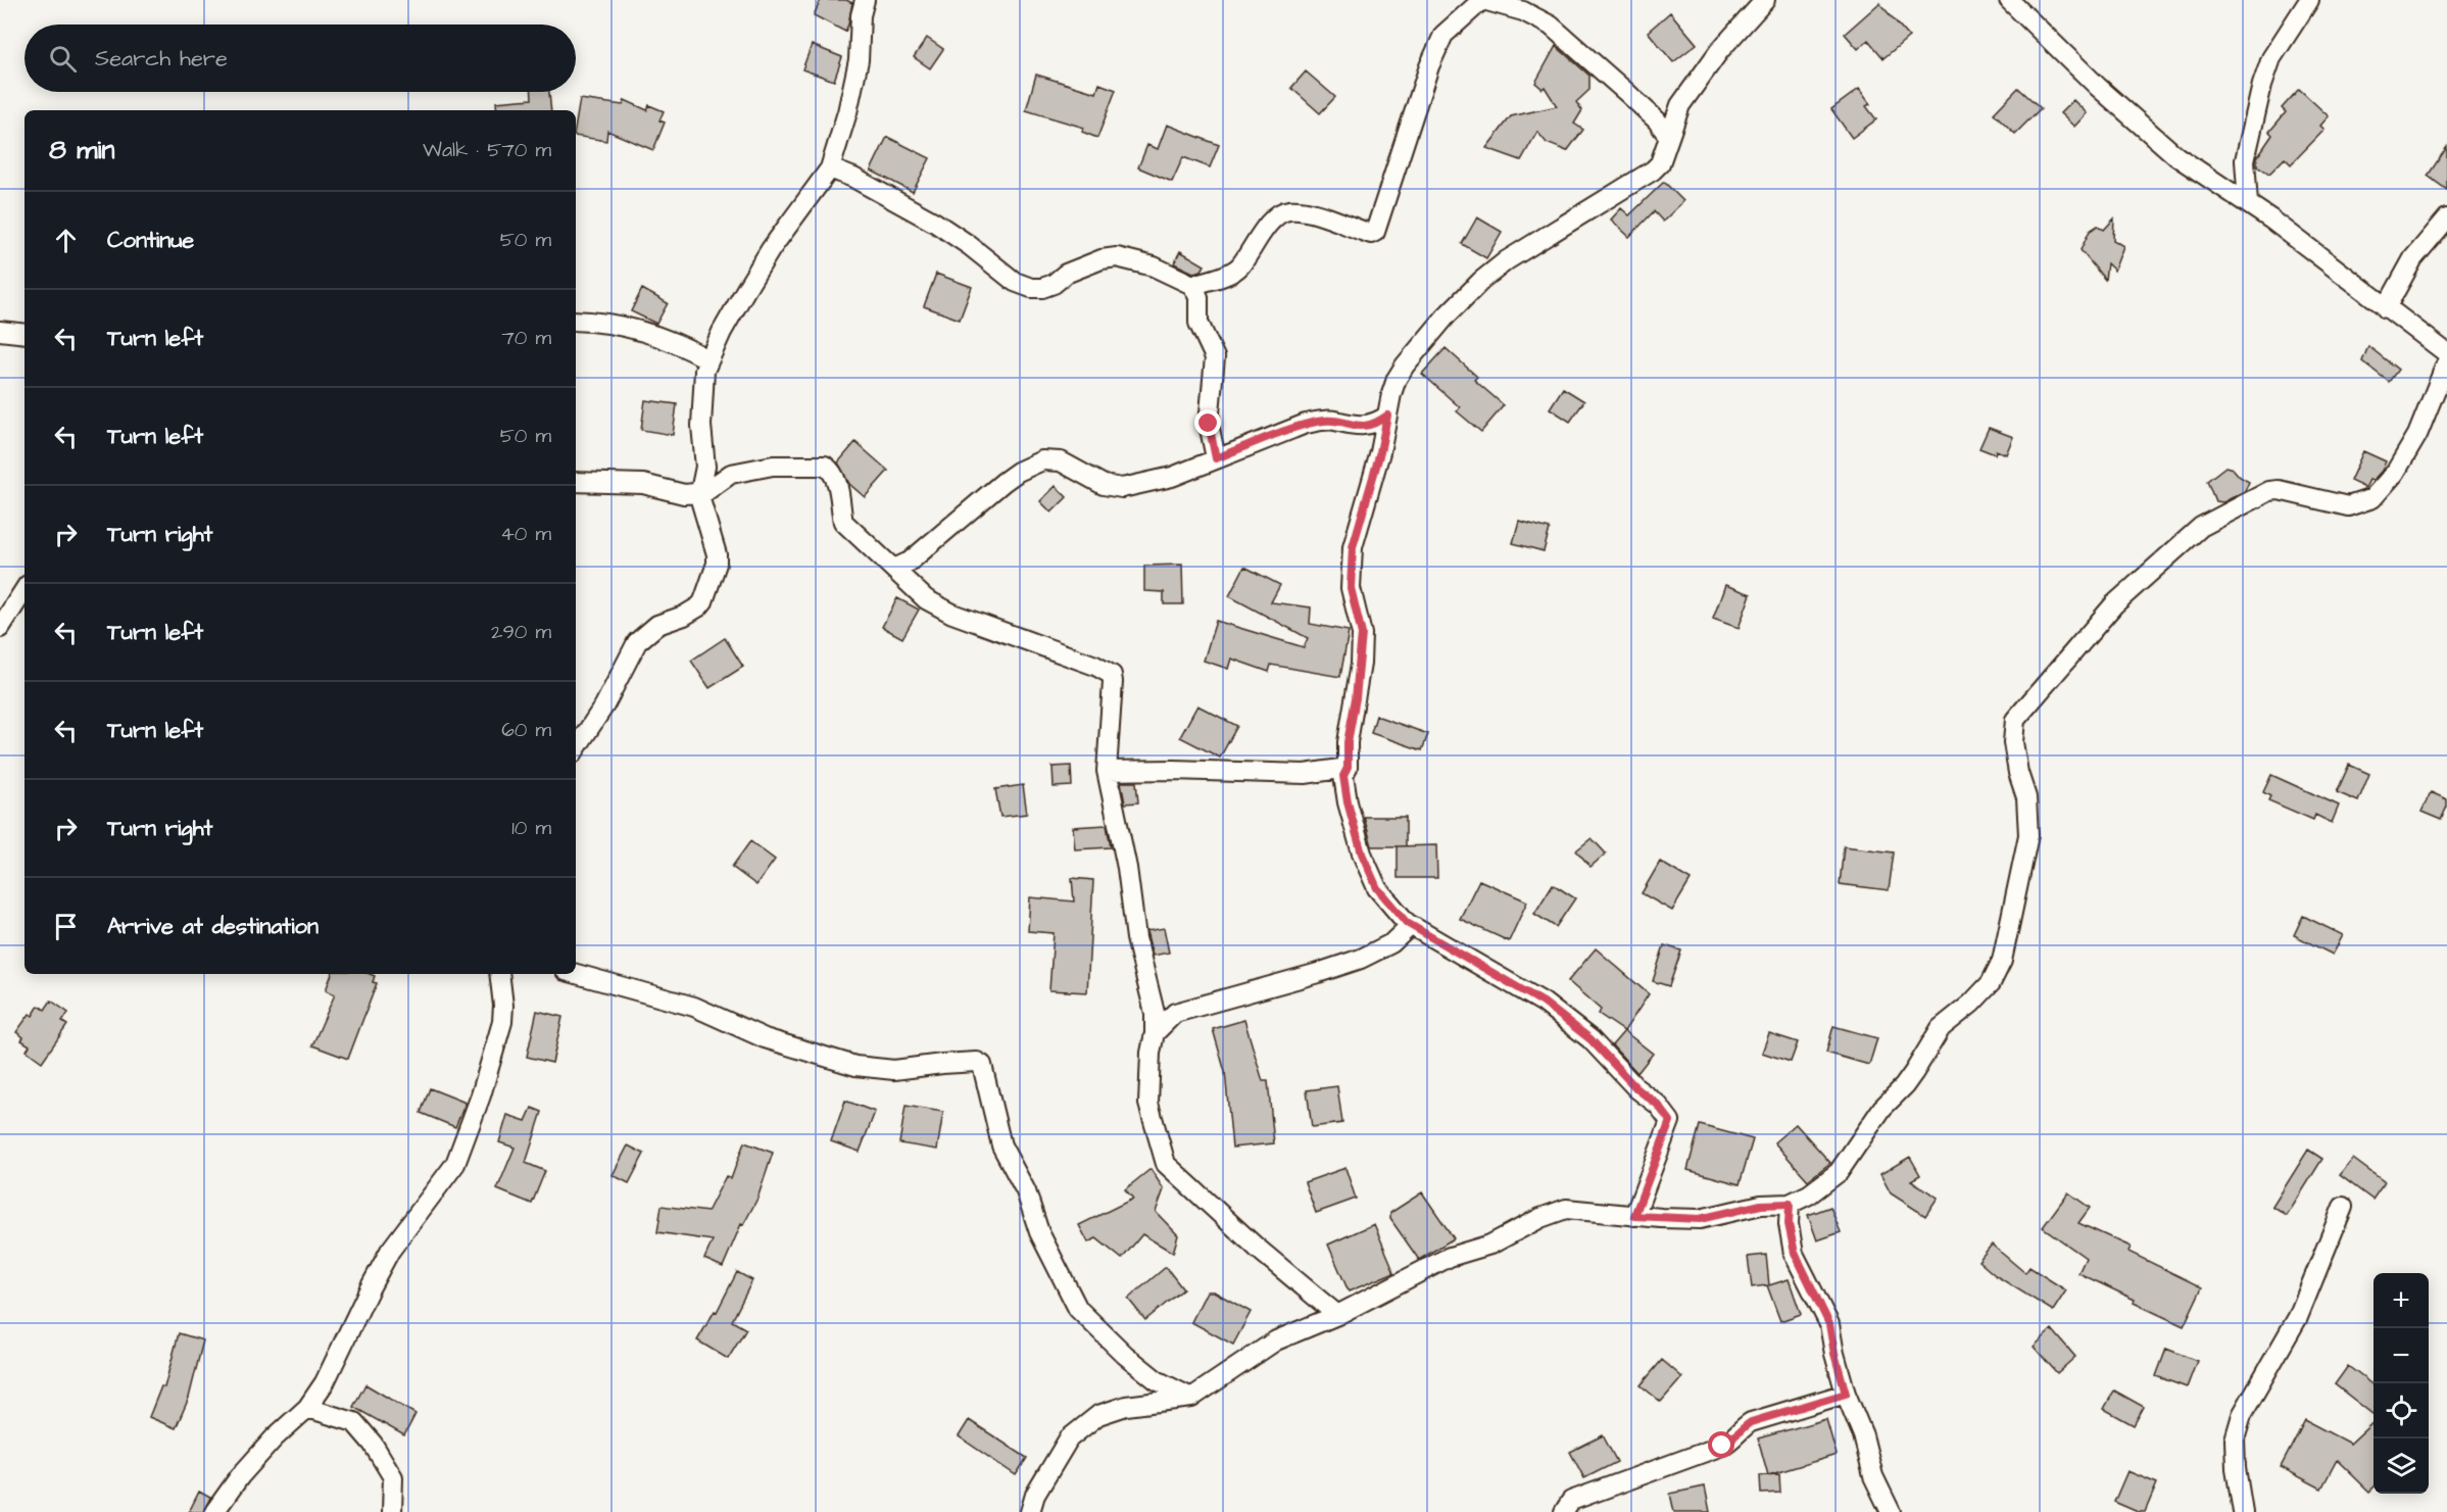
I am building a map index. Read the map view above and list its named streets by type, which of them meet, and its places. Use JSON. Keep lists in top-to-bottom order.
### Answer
{
  "page": {
    "search": "Search here",
    "heading": ["8 min", "Walk · 570 m"],
    "list": [
      ["Continue", "50 m"],
      ["Turn left", "70 m"],
      ["Turn left", "50 m"],
      ["Turn right", "40 m"],
      ["Turn left", "290 m"],
      ["Turn left", "60 m"],
      ["Turn right", "10 m"],
      "Arrive at destination"
    ],
    "map_buttons": ["+", "−"]
  }
}
